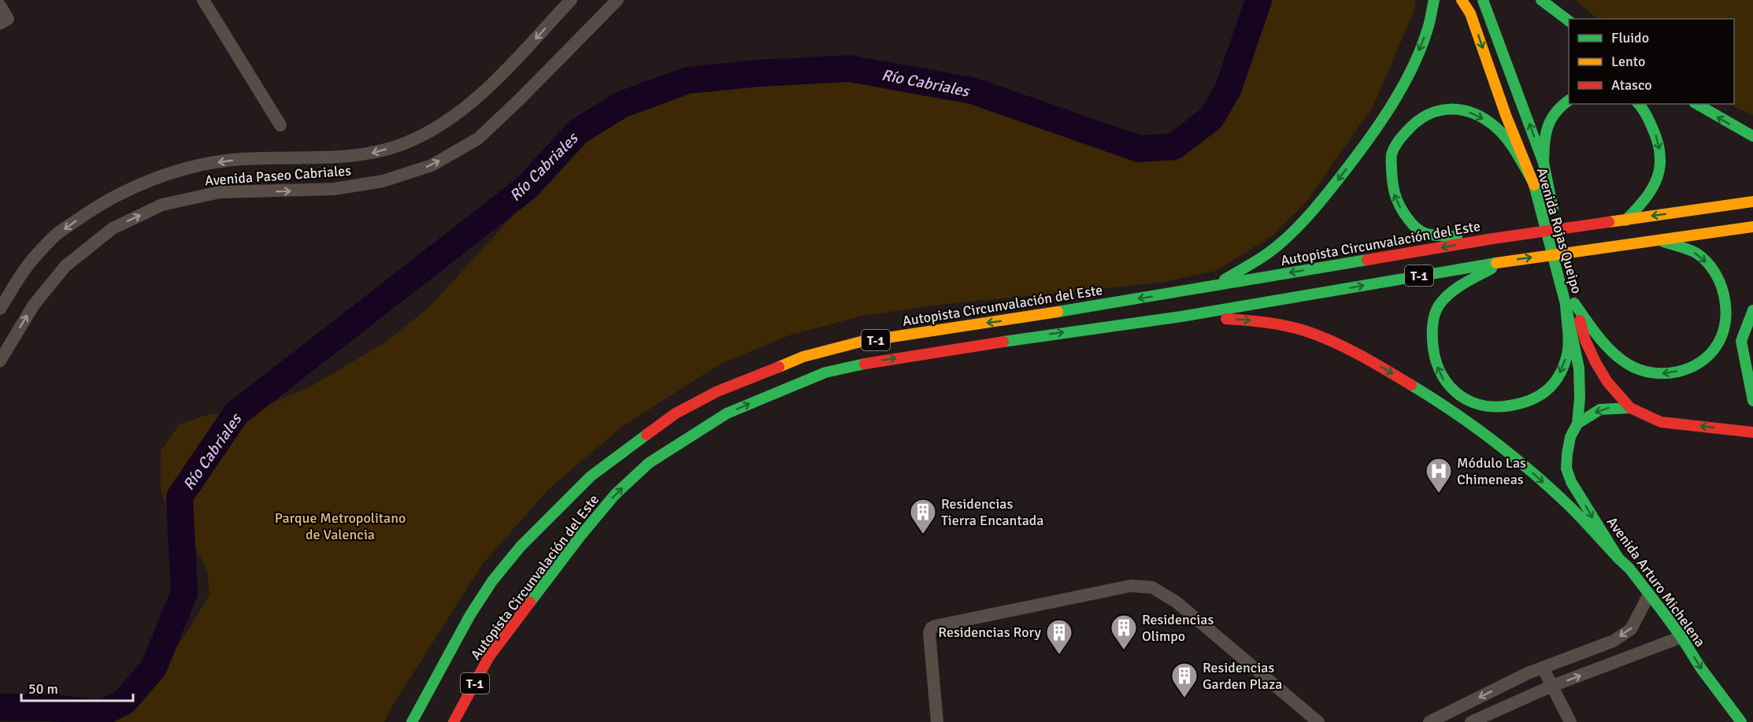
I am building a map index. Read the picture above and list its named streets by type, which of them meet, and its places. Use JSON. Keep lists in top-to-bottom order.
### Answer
{
  "streets": {
    "main road": [
      "Avenida Rojas Queipo",
      "Autopista Circunvalación del Este",
      "T-1",
      "Avenida Arturo Michelena"
    ],
    "street": ["Avenida Paseo Cabriales"]
  },
  "crossings": [
    ["Avenida Rojas Queipo", "Avenida Arturo Michelena"]
  ],
  "one_way": ["Avenida Arturo Michelena"],
  "water": ["Río Cabriales"],
  "parks": ["Parque Metropolitano de Valencia"],
  "places": {
    "hospital": ["Módulo Las Chimeneas"],
    "building": [
      "Residencias Tierra Encantada",
      "Residencias Olimpo",
      "Residencias Rory",
      "Residencias Garden Plaza"
    ]
  },
  "legend": ["Fluido", "Lento", "Atasco"],
  "scale_bar": "50 m"
}
